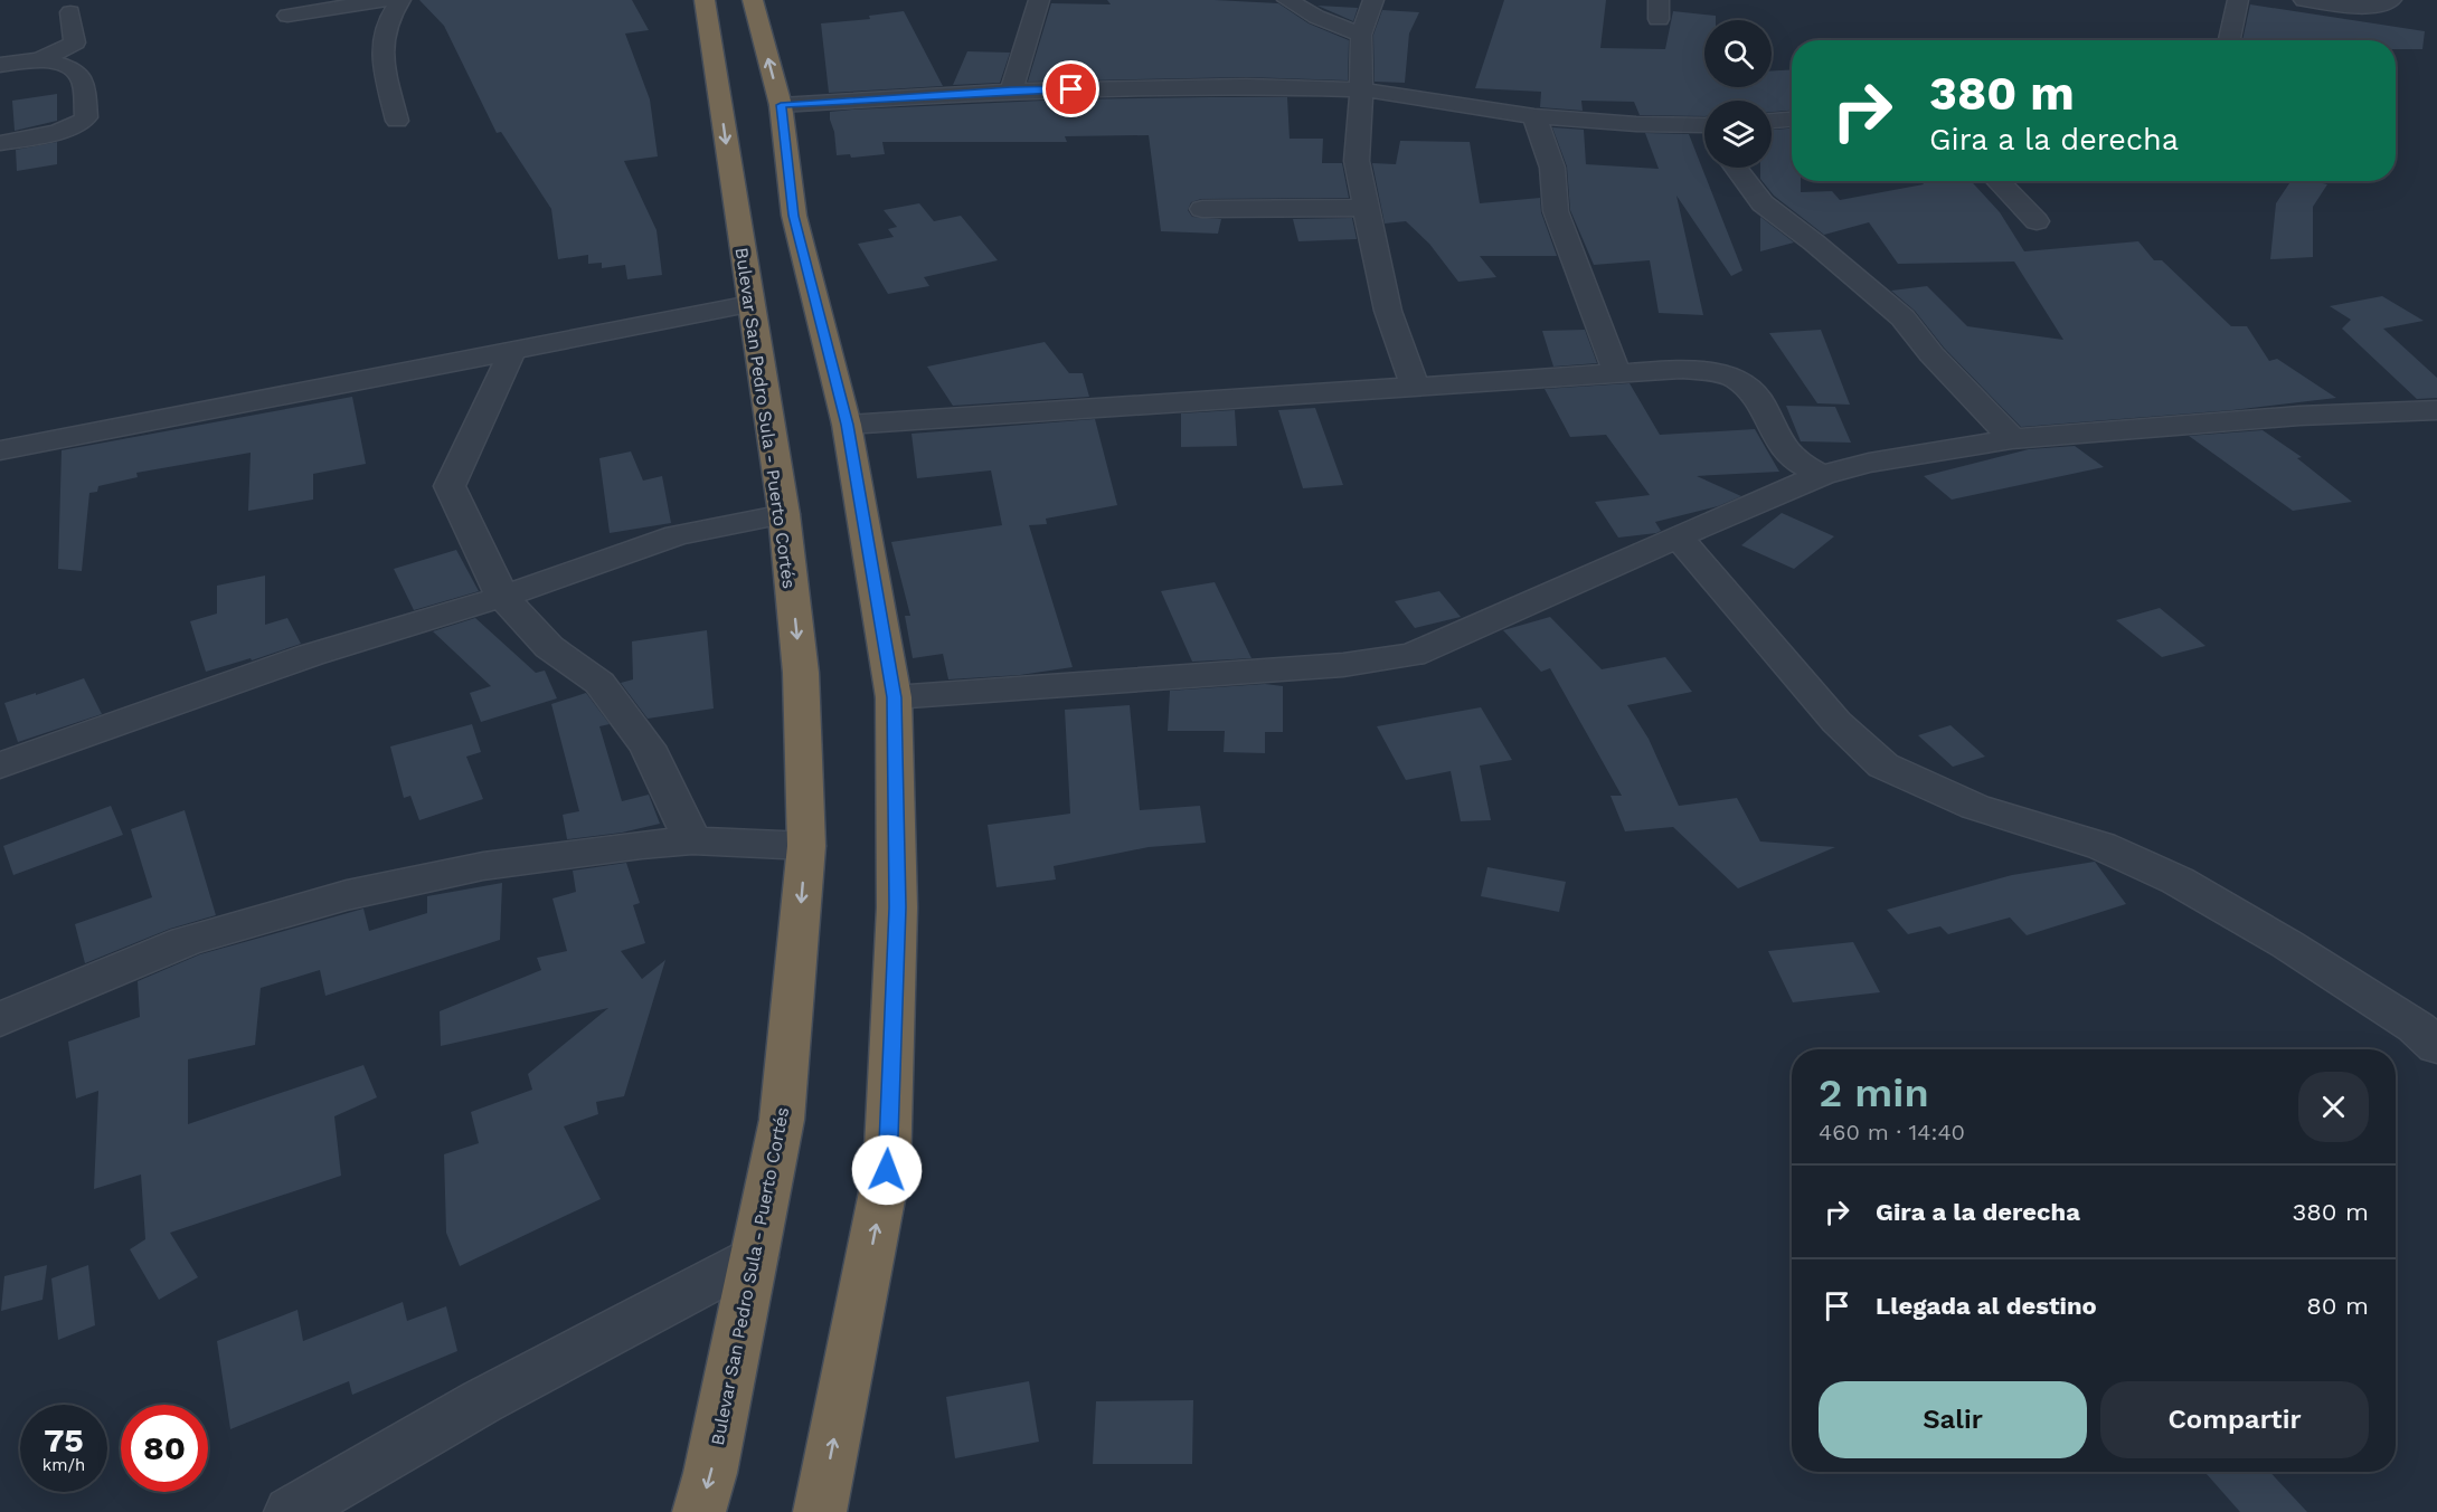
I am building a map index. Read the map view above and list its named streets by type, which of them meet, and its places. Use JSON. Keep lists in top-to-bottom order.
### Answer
{
  "streets": {
    "highway": ["Bulevar San Pedro Sula - Puerto Cortés"]
  },
  "page": {
    "turn": ["380 m", "Gira a la derecha"],
    "heading": ["2 min", "460 m · 14:40"],
    "list": [
      {
        "name": "Gira a la derecha",
        "value": "380 m"
      },
      {
        "name": "Llegada al destino",
        "value": "80 m"
      }
    ],
    "buttons": ["Salir", "Compartir"],
    "speed": "75 km/h",
    "limit": "80"
  }
}
